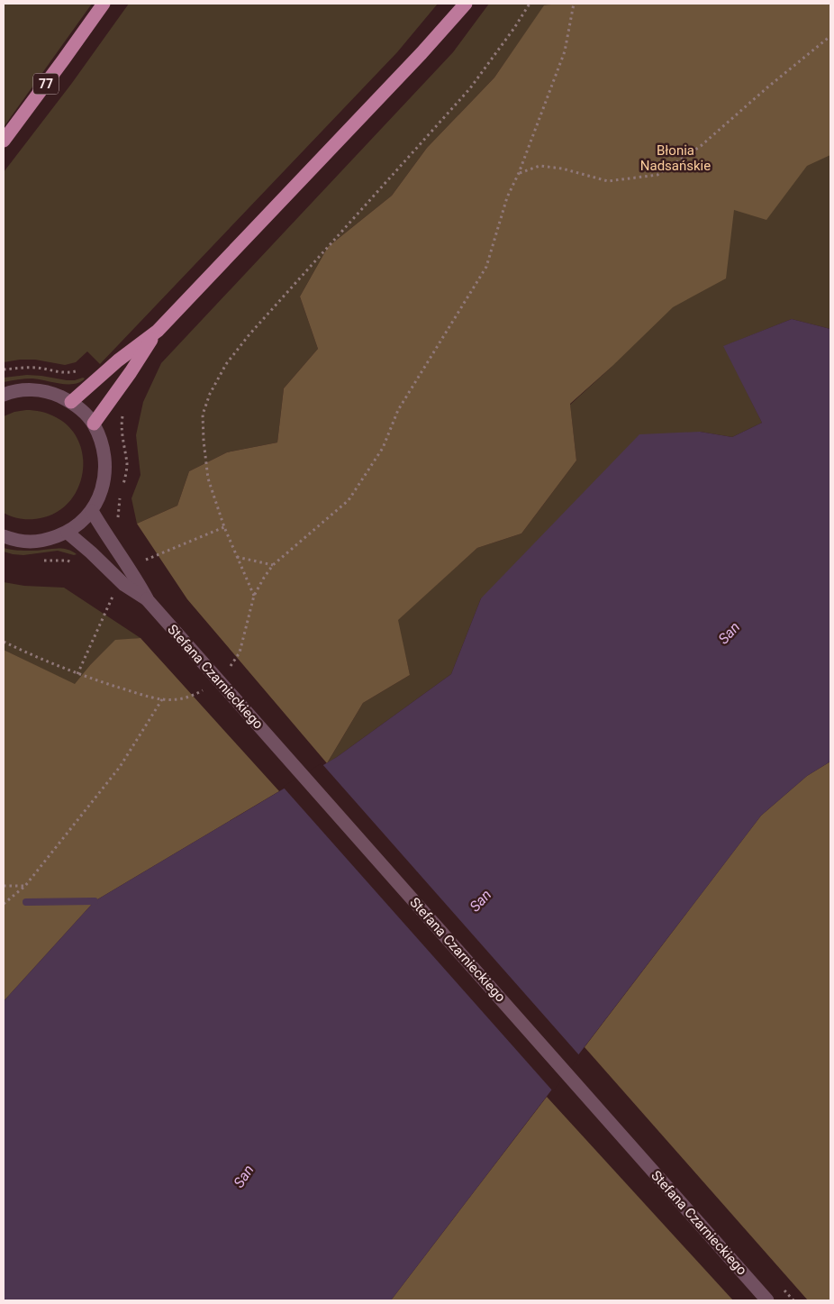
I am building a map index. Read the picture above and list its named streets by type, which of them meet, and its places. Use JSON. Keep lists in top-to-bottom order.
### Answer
{
  "streets": {
    "main road": ["77"],
    "street": ["Stefana Czarnieckiego"]
  },
  "water": ["San"],
  "parks": ["Błonia Nadsańskie"]
}
